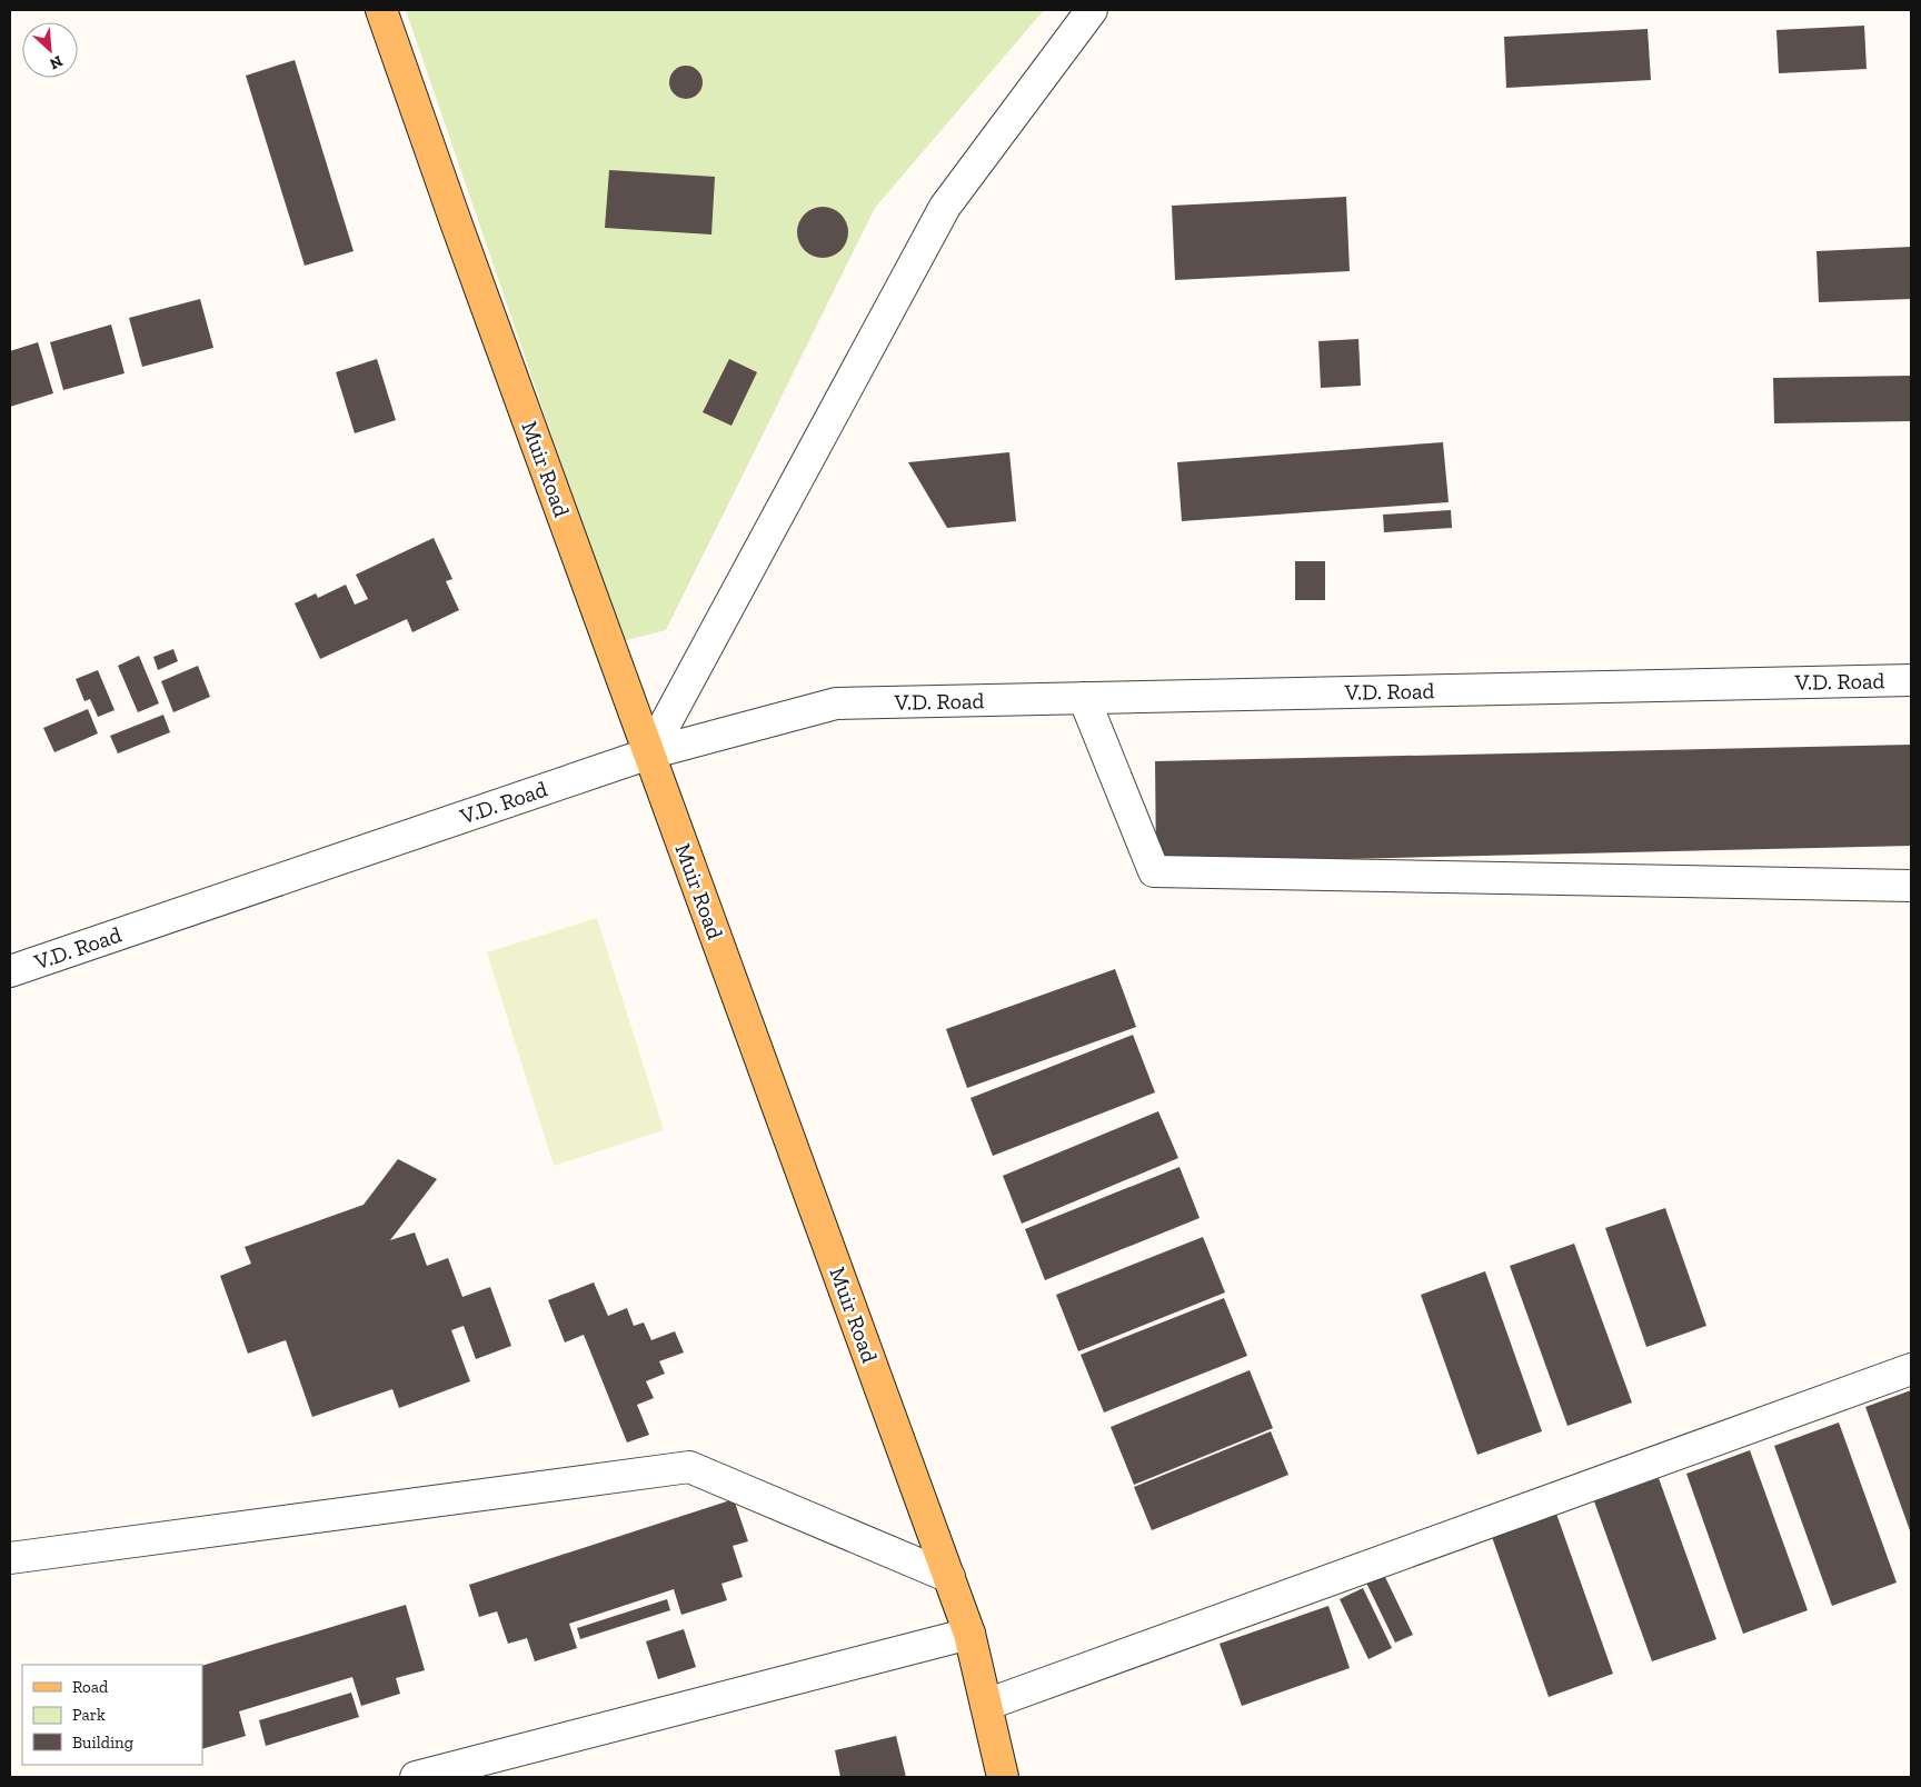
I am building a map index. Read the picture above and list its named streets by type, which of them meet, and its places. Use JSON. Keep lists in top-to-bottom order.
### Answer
{
  "streets": {
    "main road": ["Muir Road"],
    "street": ["V.D. Road"]
  },
  "crossings": [
    ["Muir Road", "V.D. Road"]
  ],
  "legend": ["Road", "Park", "Building"],
  "north": "bottom right"
}
